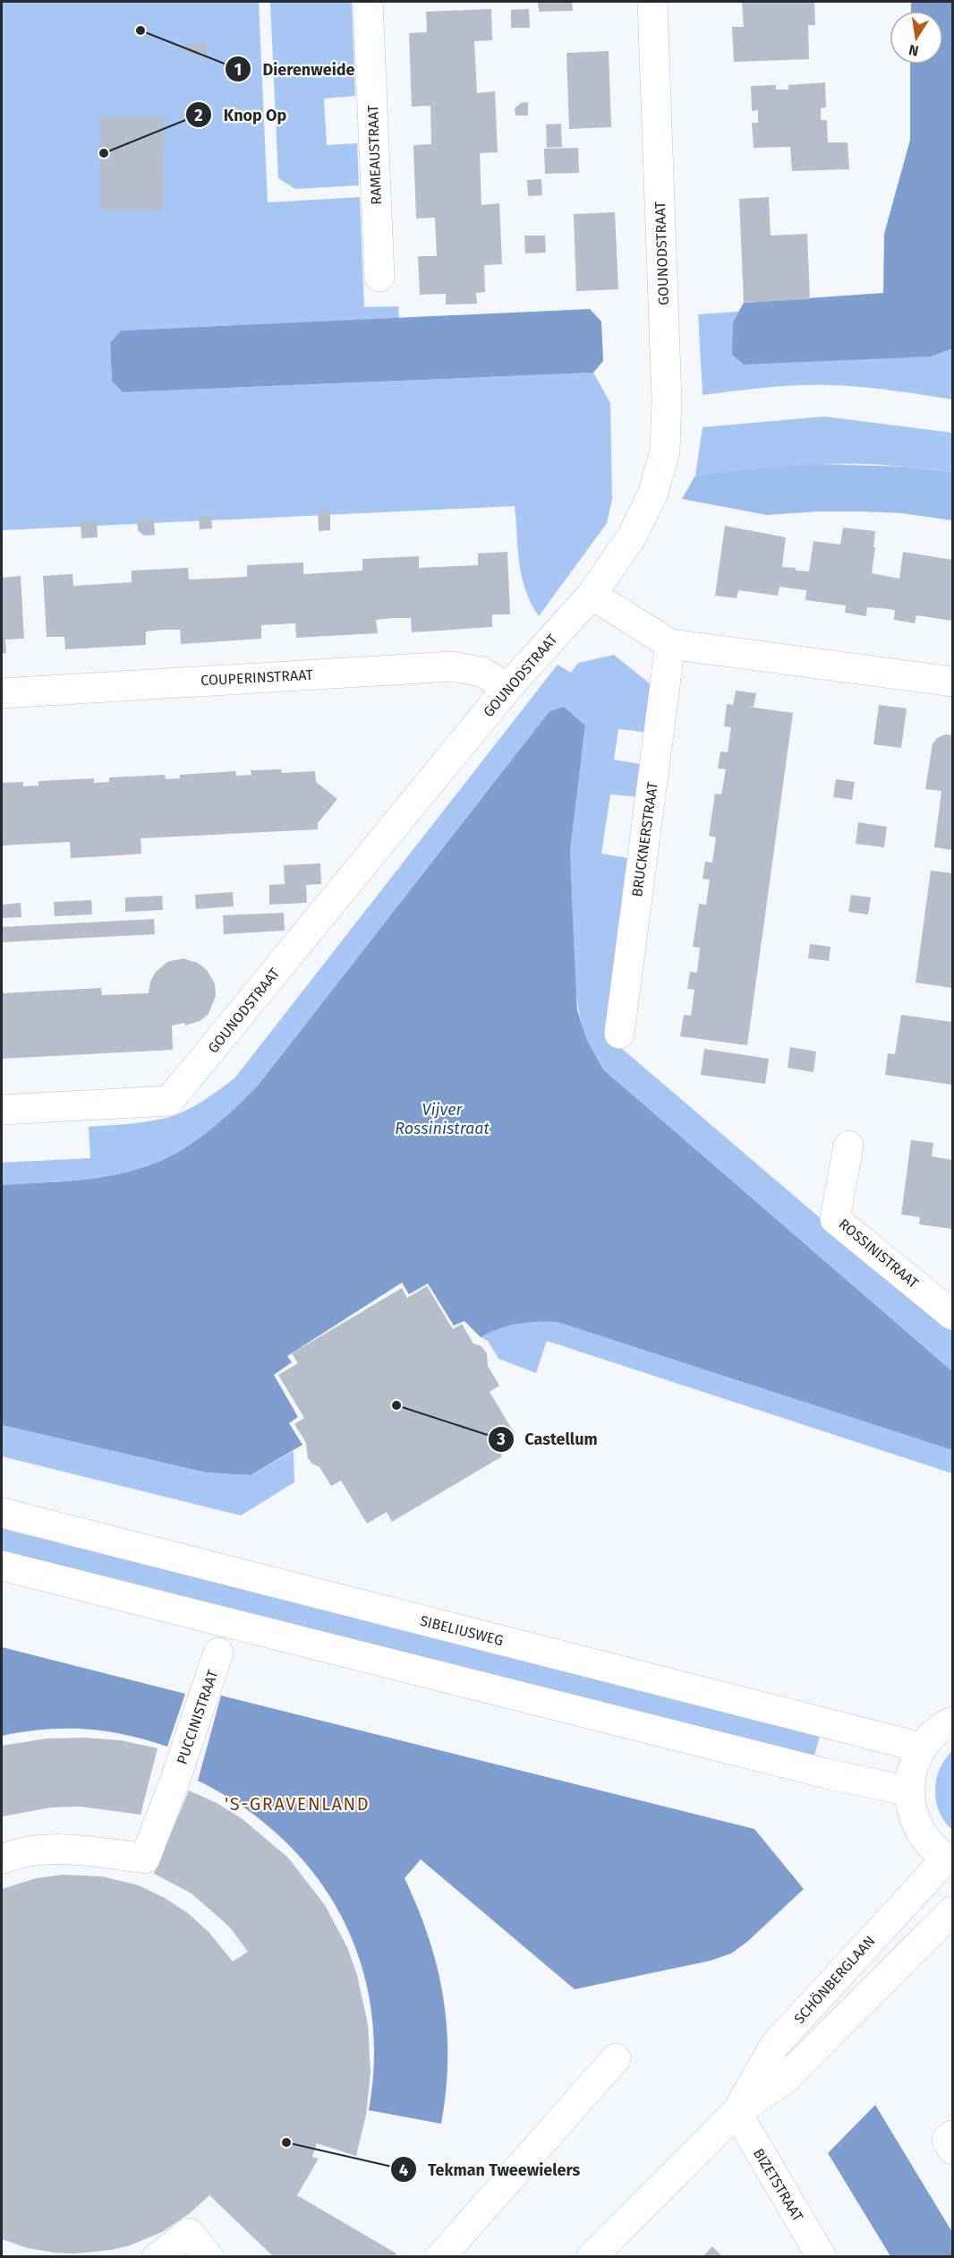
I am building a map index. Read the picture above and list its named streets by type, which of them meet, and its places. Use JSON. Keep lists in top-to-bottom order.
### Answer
{
  "streets": {
    "street": [
      "RAMEAUSTRAAT",
      "GOUNODSTRAAT",
      "COUPERINSTRAAT",
      "BRUCKNERSTRAAT",
      "ROSSINISTRAAT",
      "SIBELIUSWEG",
      "PUCCINISTRAAT",
      "SCHÖNBERGLAAN",
      "BIZETSTRAAT"
    ]
  },
  "crossings": [
    ["GOUNODSTRAAT", "COUPERINSTRAAT"],
    ["SCHÖNBERGLAAN", "BIZETSTRAAT"]
  ],
  "districts": ["'S-GRAVENLAND"],
  "water": ["Vijver Rossinistraat"],
  "places": [
    "Dierenweide",
    "Knop Op",
    "Castellum",
    "Tekman Tweewielers"
  ],
  "north": "bottom"
}
